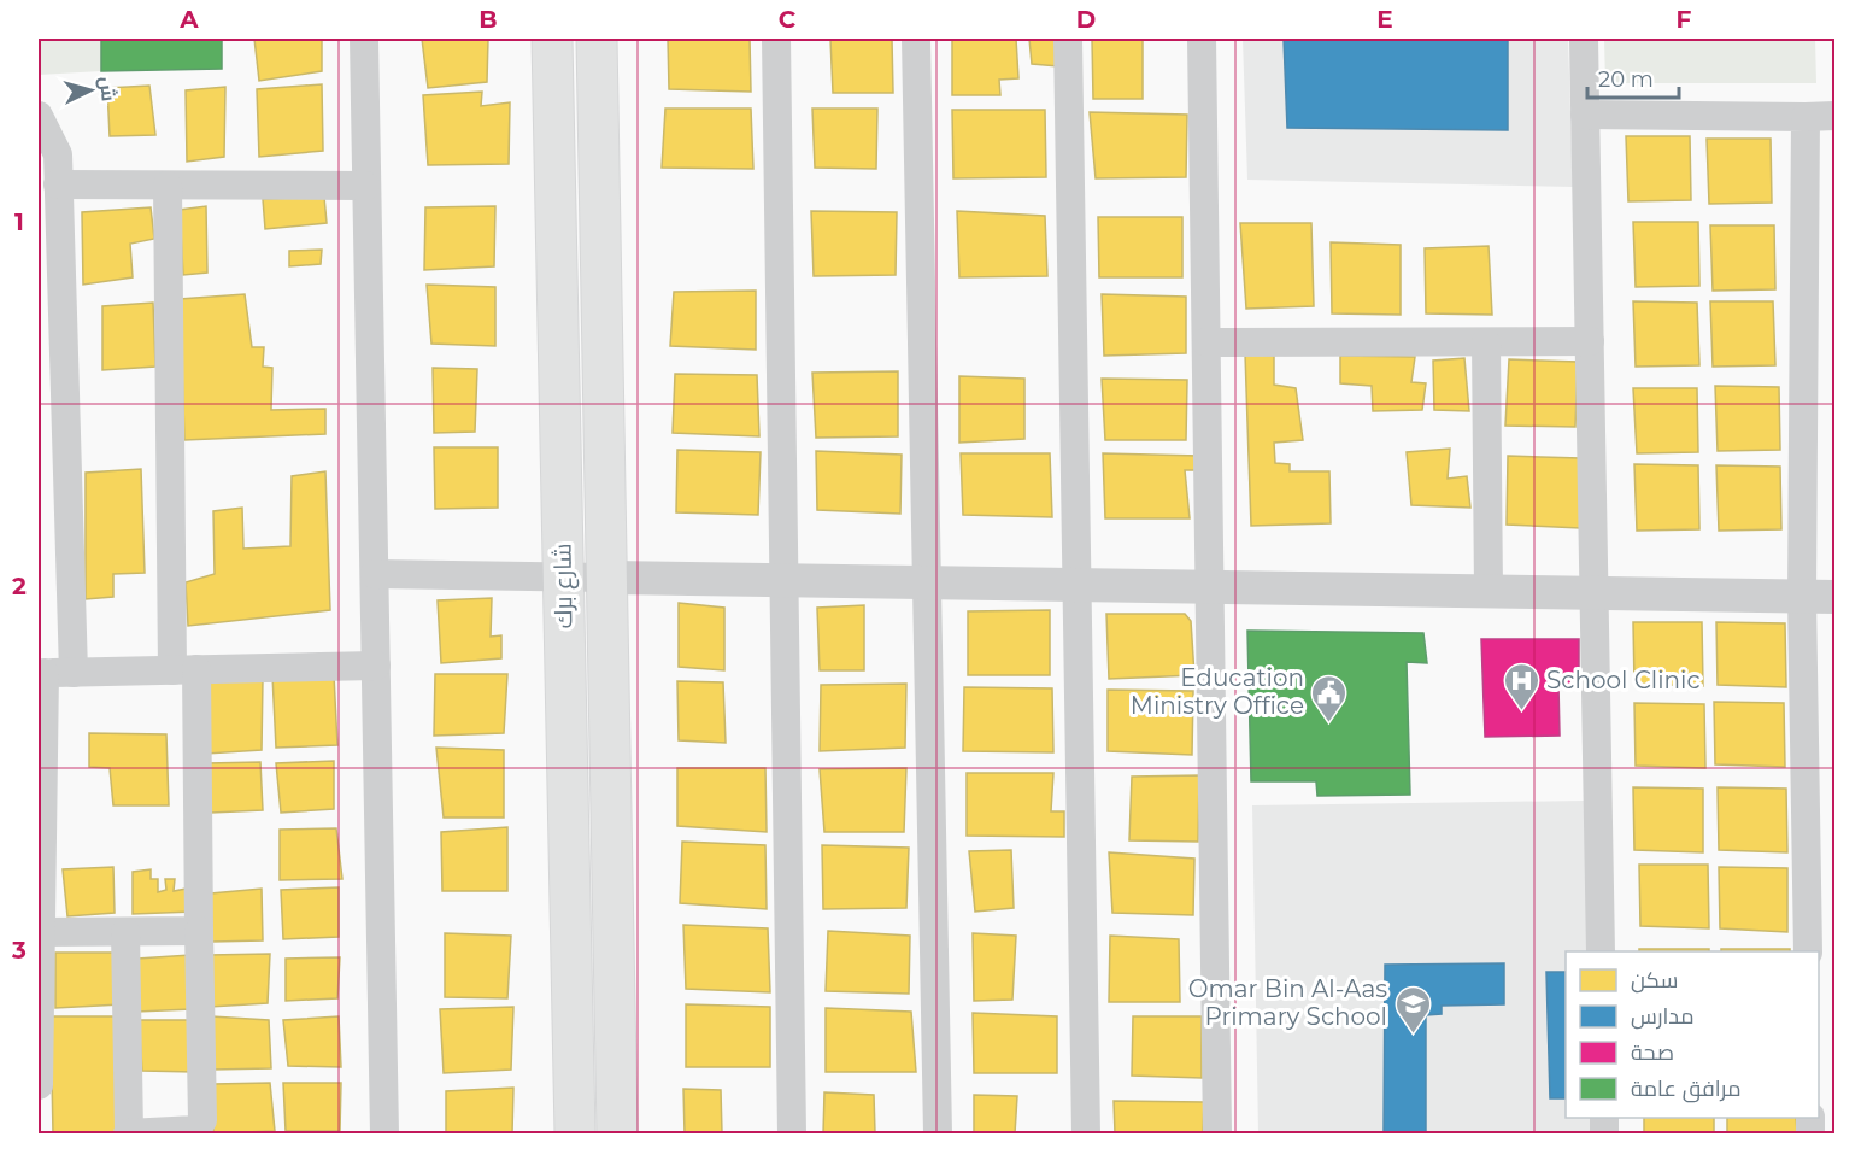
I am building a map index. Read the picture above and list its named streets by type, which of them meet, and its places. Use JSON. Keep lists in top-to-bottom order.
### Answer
{
  "streets": {
    "main road": ["شارع برك"]
  },
  "places": {
    "hospital": ["School Clinic"],
    "public building": ["Education Ministry Office"],
    "school or university": ["Omar Bin Al-Aas Primary School"]
  },
  "legend": [
    "سكن",
    "مدارس",
    "صحة",
    "مرافق عامة"
  ],
  "scale_bar": "20 m",
  "north": "right",
  "grid": {
    "columns": [
      "A",
      "B",
      "C",
      "D",
      "E",
      "F"
    ],
    "rows": ["1", "2", "3"]
  }
}
